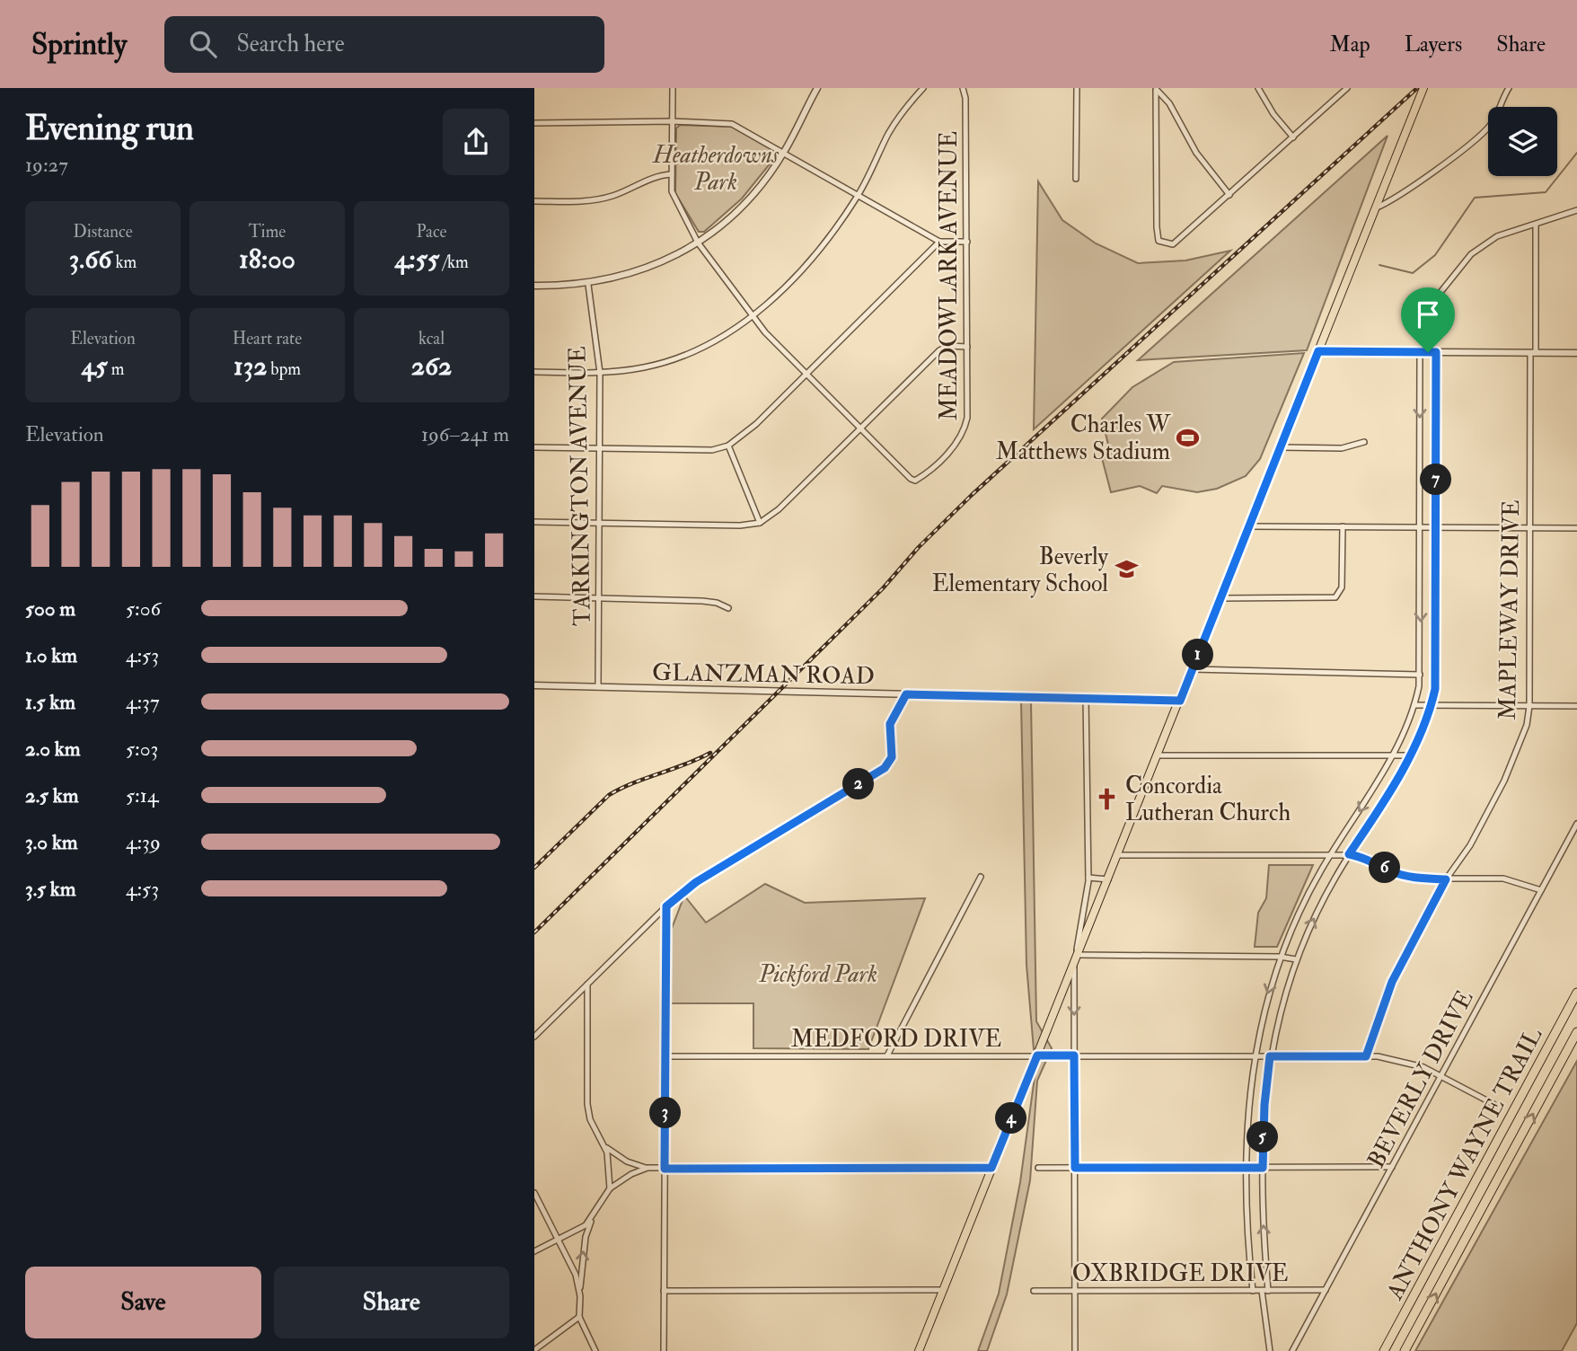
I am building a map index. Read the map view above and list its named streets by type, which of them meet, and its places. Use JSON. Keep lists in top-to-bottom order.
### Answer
{
  "streets": {
    "highway": ["ANTHONY WAYNE TRAIL"],
    "street": [
      "MEADOWLARK AVENUE",
      "TARKINGTON AVENUE",
      "MAPLEWAY DRIVE",
      "GLANZMAN ROAD",
      "MEDFORD DRIVE",
      "BEVERLY DRIVE",
      "OXBRIDGE DRIVE"
    ]
  },
  "crossings": [
    ["TARKINGTON AVENUE", "GLANZMAN ROAD"],
    ["MAPLEWAY DRIVE", "MEDFORD DRIVE"],
    ["MEDFORD DRIVE", "BEVERLY DRIVE"],
    ["BEVERLY DRIVE", "OXBRIDGE DRIVE"]
  ],
  "parks": ["Heatherdowns Park", "Pickford Park"],
  "places": {
    "sports": ["Charles W Matthews Stadium"],
    "school or university": ["Beverly Elementary School"],
    "church": ["Concordia Lutheran Church"]
  },
  "page": {
    "header": "Sprintly",
    "search": "Search here",
    "nav": ["Map", "Layers", "Share"],
    "heading": ["Evening run", "19:27"],
    "stats": [
      ["Distance", "3.66 km"],
      ["Time", "18:00"],
      ["Pace", "4:55 /km"],
      ["Elevation", "45 m"],
      ["Heart rate", "132 bpm"],
      ["kcal", "262"]
    ],
    "chart": ["Elevation", "196–241 m"],
    "pins": [
      "7",
      "1",
      "2",
      "6",
      "3",
      "4",
      "5"
    ],
    "list": [
      {
        "name": "500 m",
        "note": "5:06"
      },
      {
        "name": "1.0 km",
        "note": "4:53"
      },
      {
        "name": "1.5 km",
        "note": "4:37"
      },
      {
        "name": "2.0 km",
        "note": "5:03"
      },
      {
        "name": "2.5 km",
        "note": "5:14"
      },
      {
        "name": "3.0 km",
        "note": "4:39"
      },
      {
        "name": "3.5 km",
        "note": "4:53"
      }
    ],
    "buttons": ["Save", "Share"]
  }
}
